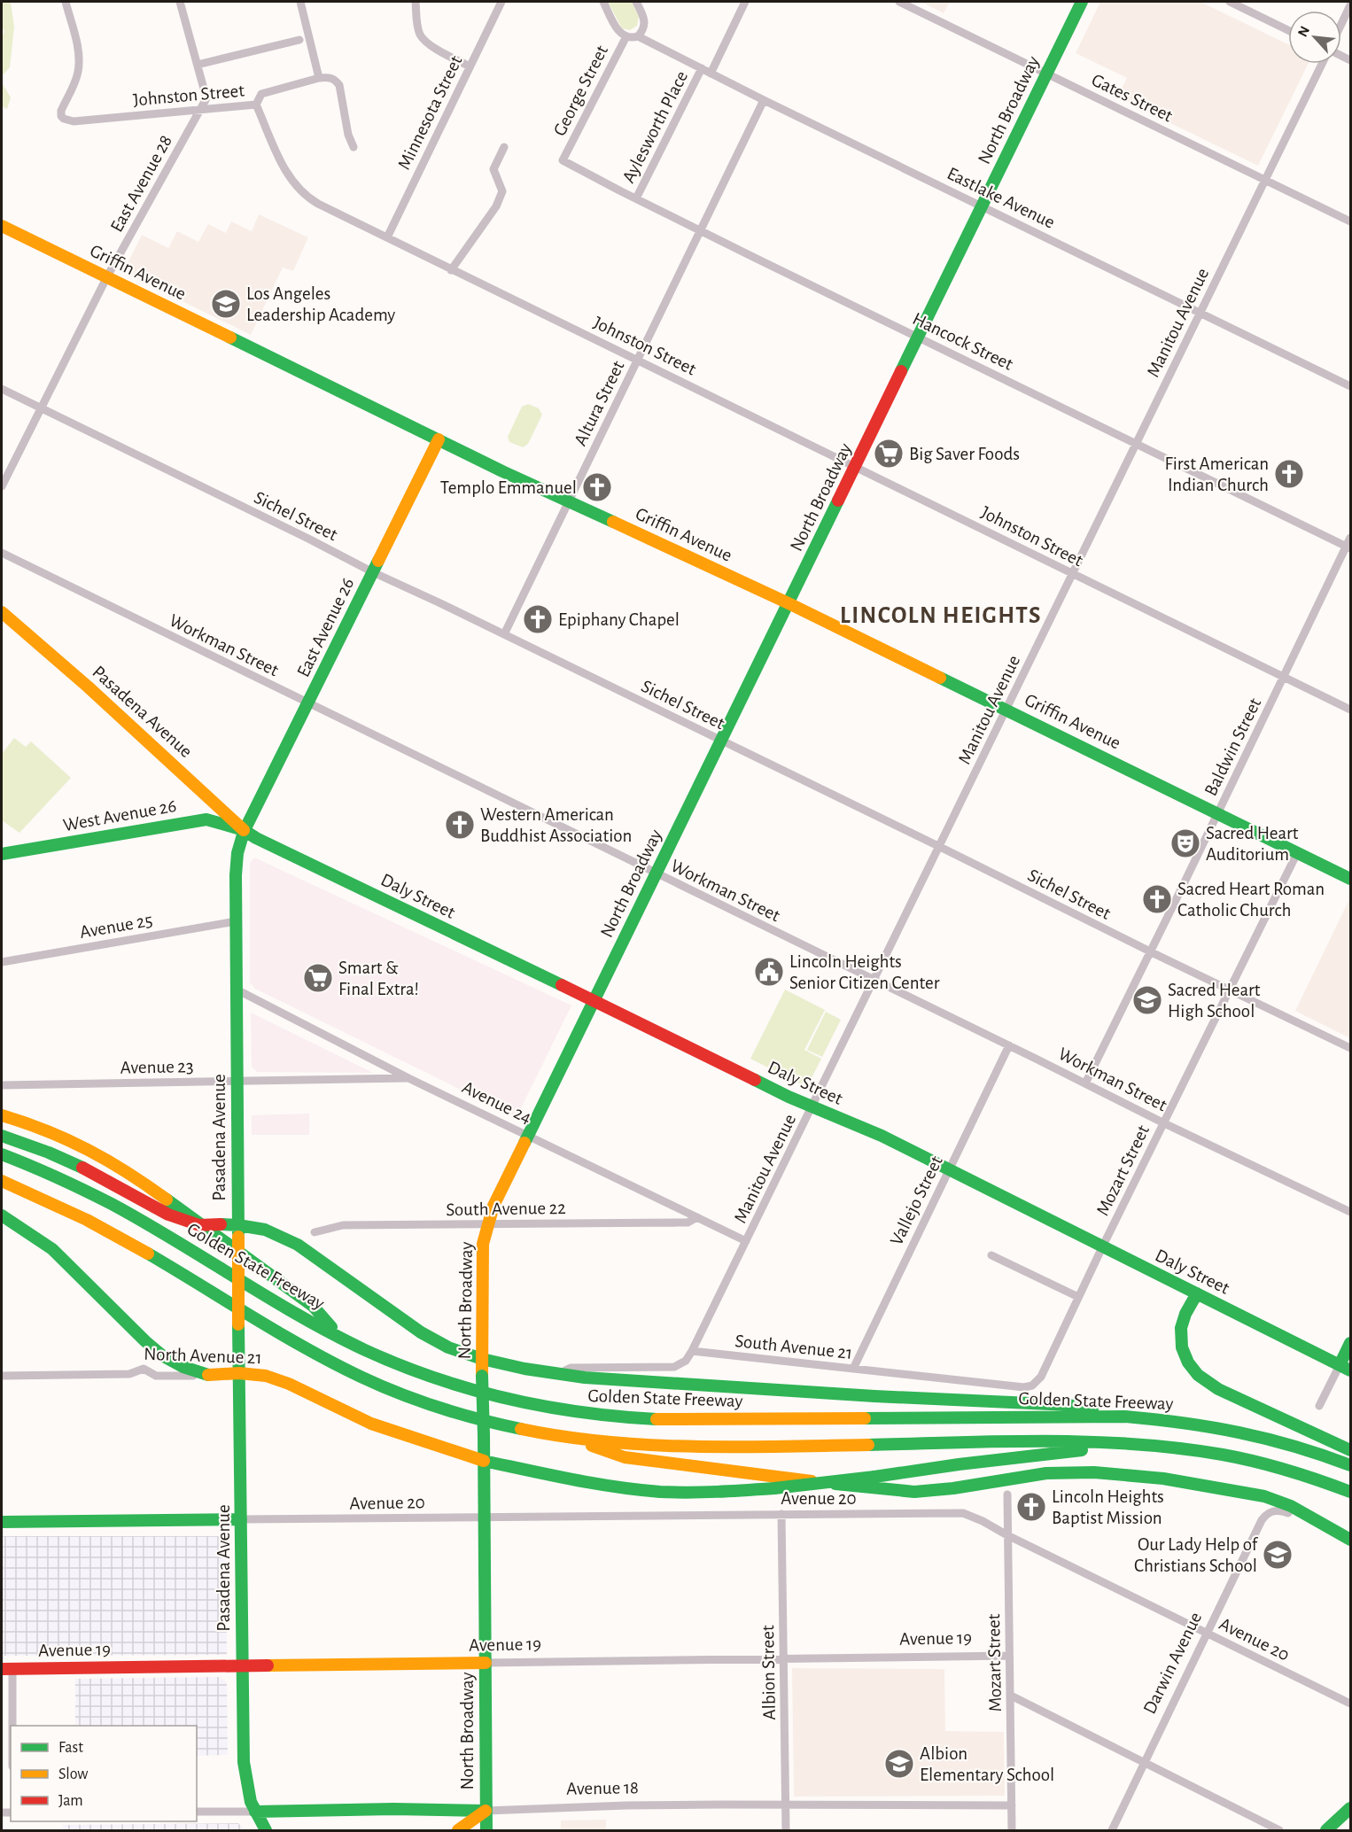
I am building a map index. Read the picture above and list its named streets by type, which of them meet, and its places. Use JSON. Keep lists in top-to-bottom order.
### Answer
{
  "streets": {
    "main road": [
      "North Broadway",
      "Griffin Avenue",
      "East Avenue 26",
      "Pasadena Avenue",
      "West Avenue 26",
      "Daly Street",
      "Golden State Freeway",
      "North Avenue 21",
      "Avenue 19",
      "Avenue 18"
    ],
    "street": [
      "George Street",
      "Johnston Street",
      "Gates Street",
      "Minnesota Street",
      "Aylesworth Place",
      "East Avenue 28",
      "Eastlake Avenue",
      "Manitou Avenue",
      "Hancock Street",
      "Altura Street",
      "Sichel Street",
      "Workman Street",
      "Baldwin Street",
      "Avenue 25",
      "Avenue 23",
      "Avenue 24",
      "Mozart Street",
      "Vallejo Street",
      "South Avenue 22",
      "South Avenue 21",
      "Avenue 20",
      "Darwin Avenue",
      "Albion Street"
    ]
  },
  "crossings": [
    ["George Street", "Eastlake Avenue"],
    ["George Street", "Hancock Street"],
    ["Johnston Street", "North Broadway"],
    ["Johnston Street", "Minnesota Street"],
    ["Johnston Street", "East Avenue 28"],
    ["Johnston Street", "Manitou Avenue"],
    ["Johnston Street", "Altura Street"],
    ["Johnston Street", "Baldwin Street"],
    ["Gates Street", "North Broadway"],
    ["Gates Street", "Manitou Avenue"],
    ["North Broadway", "Eastlake Avenue"],
    ["North Broadway", "Griffin Avenue"],
    ["North Broadway", "Hancock Street"],
    ["North Broadway", "Sichel Street"],
    ["North Broadway", "Workman Street"],
    ["North Broadway", "Daly Street"],
    ["North Broadway", "Avenue 24"],
    ["North Broadway", "South Avenue 22"],
    ["North Broadway", "North Avenue 21"],
    ["North Broadway", "Avenue 20"],
    ["North Broadway", "Avenue 19"],
    ["North Broadway", "Avenue 18"],
    ["Aylesworth Place", "Eastlake Avenue"],
    ["Aylesworth Place", "Hancock Street"],
    ["East Avenue 28", "Griffin Avenue"],
    ["East Avenue 28", "Sichel Street"],
    ["Eastlake Avenue", "Manitou Avenue"],
    ["Eastlake Avenue", "Altura Street"],
    ["Griffin Avenue", "Manitou Avenue"],
    ["Griffin Avenue", "Altura Street"],
    ["Griffin Avenue", "East Avenue 26"],
    ["Griffin Avenue", "Baldwin Street"],
    ["Griffin Avenue", "Mozart Street"],
    ["Manitou Avenue", "Hancock Street"],
    ["Manitou Avenue", "Sichel Street"],
    ["Manitou Avenue", "Workman Street"],
    ["Manitou Avenue", "Daly Street"],
    ["Manitou Avenue", "Avenue 24"],
    ["Manitou Avenue", "South Avenue 21"],
    ["Hancock Street", "Altura Street"],
    ["Hancock Street", "Baldwin Street"],
    ["Altura Street", "Sichel Street"],
    ["Sichel Street", "East Avenue 26"],
    ["Sichel Street", "Baldwin Street"],
    ["Sichel Street", "Mozart Street"],
    ["East Avenue 26", "Workman Street"],
    ["East Avenue 26", "Pasadena Avenue"],
    ["East Avenue 26", "West Avenue 26"],
    ["East Avenue 26", "Daly Street"],
    ["Workman Street", "Baldwin Street"],
    ["Workman Street", "Mozart Street"],
    ["Workman Street", "Vallejo Street"],
    ["Pasadena Avenue", "West Avenue 26"],
    ["Pasadena Avenue", "Daly Street"],
    ["Pasadena Avenue", "Avenue 25"],
    ["Pasadena Avenue", "Avenue 23"],
    ["Pasadena Avenue", "Avenue 24"],
    ["Pasadena Avenue", "North Avenue 21"],
    ["Pasadena Avenue", "Avenue 20"],
    ["Pasadena Avenue", "Avenue 19"],
    ["Pasadena Avenue", "Avenue 18"],
    ["West Avenue 26", "Daly Street"],
    ["Daly Street", "Mozart Street"],
    ["Daly Street", "Vallejo Street"],
    ["Avenue 23", "Avenue 24"],
    ["Avenue 24", "South Avenue 22"],
    ["Mozart Street", "South Avenue 21"],
    ["Mozart Street", "Avenue 20"],
    ["Mozart Street", "Avenue 19"],
    ["Mozart Street", "Avenue 18"],
    ["Vallejo Street", "South Avenue 21"],
    ["Avenue 20", "Darwin Avenue"],
    ["Avenue 20", "Albion Street"],
    ["Avenue 19", "Albion Street"],
    ["Albion Street", "Avenue 18"]
  ],
  "districts": ["LINCOLN HEIGHTS"],
  "places": {
    "school or university": [
      "Los Angeles Leadership Academy",
      "Sacred Heart High School",
      "Our Lady Help of Christians School",
      "Albion Elementary School"
    ],
    "supermarket": ["Big Saver Foods", "Smart & Final Extra!"],
    "church": [
      "First American Indian Church",
      "Templo Emmanuel",
      "Epiphany Chapel",
      "Western American Buddhist Association",
      "Sacred Heart Roman Catholic Church",
      "Lincoln Heights Baptist Mission"
    ],
    "theatre": ["Sacred Heart Auditorium"],
    "public building": ["Lincoln Heights Senior Citizen Center"]
  },
  "legend": ["Fast", "Slow", "Jam"],
  "north": "top left"
}
